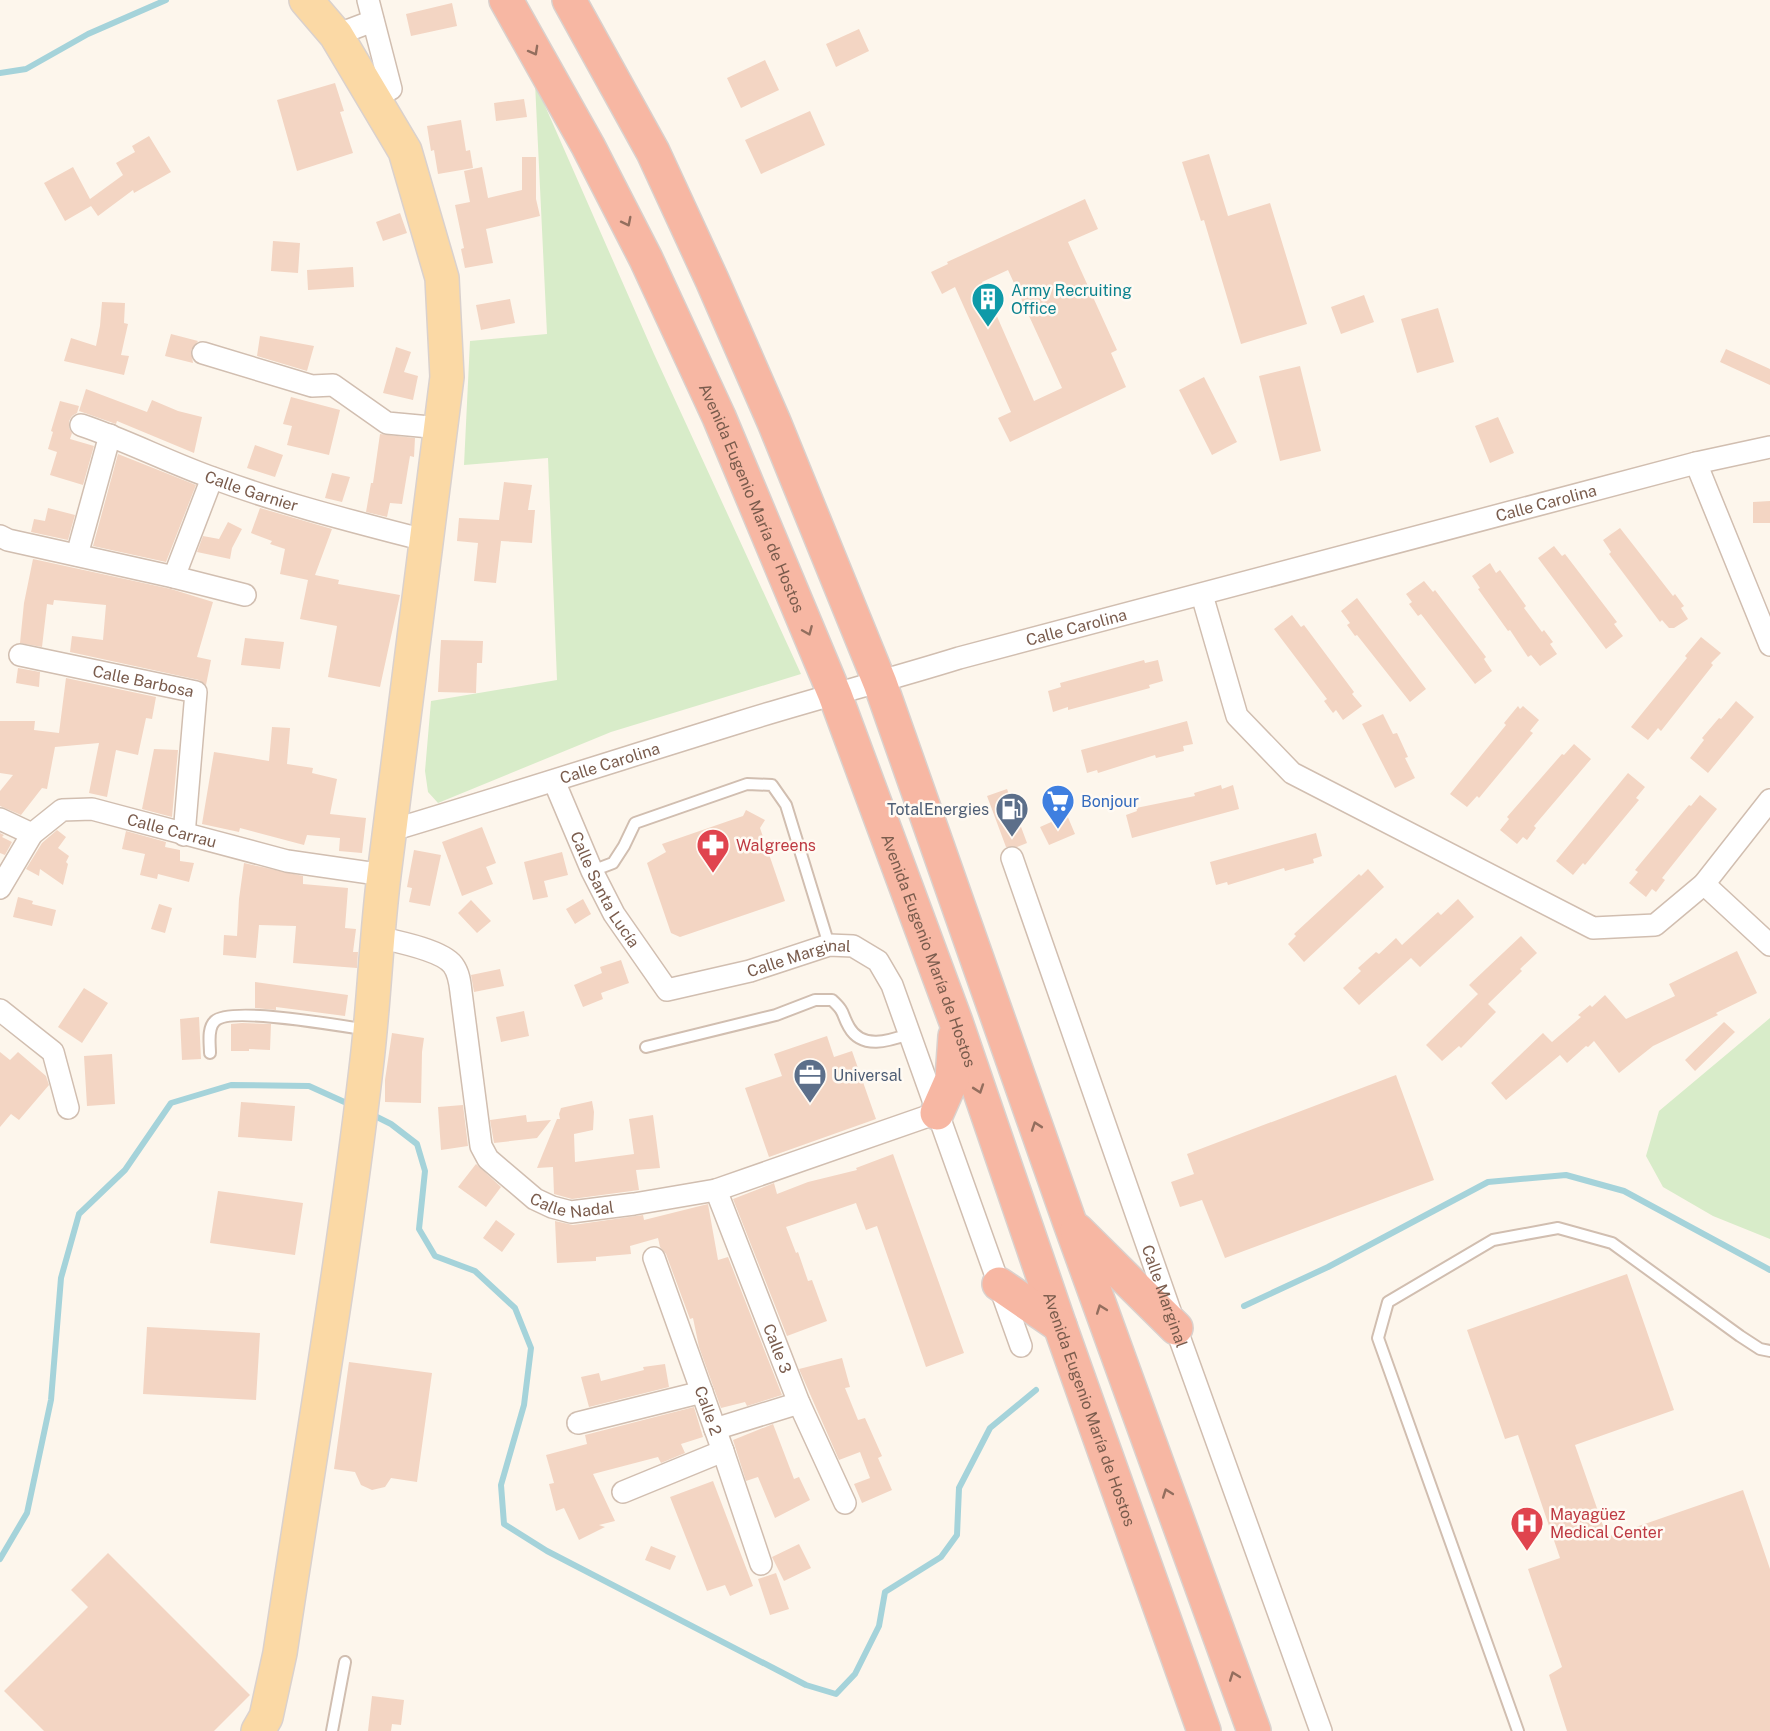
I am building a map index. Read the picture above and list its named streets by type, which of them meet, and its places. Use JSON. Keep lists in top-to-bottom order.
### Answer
{
  "streets": {
    "highway": ["Avenida Eugenio María de Hostos"],
    "street": [
      "Calle Garnier",
      "Calle Carolina",
      "Calle Barbosa",
      "Calle Carrau",
      "Calle Santa Lucía",
      "Calle Marginal",
      "Calle Nadal",
      "Calle 3",
      "Calle 2"
    ]
  },
  "crossings": [
    ["Avenida Eugenio María de Hostos", "Calle Carolina"],
    ["Calle Carolina", "Calle Santa Lucía"],
    ["Calle Barbosa", "Calle Carrau"],
    ["Calle Santa Lucía", "Calle Marginal"],
    ["Calle Marginal", "Calle Nadal"],
    ["Calle Nadal", "Calle 3"]
  ],
  "places": {
    "building": ["Army Recruiting Office"],
    "supermarket": ["Bonjour"],
    "fuel station": ["TotalEnergies"],
    "pharmacy": ["Walgreens"],
    "office": ["Universal"],
    "hospital": ["Mayagüez Medical Center"]
  }
}
